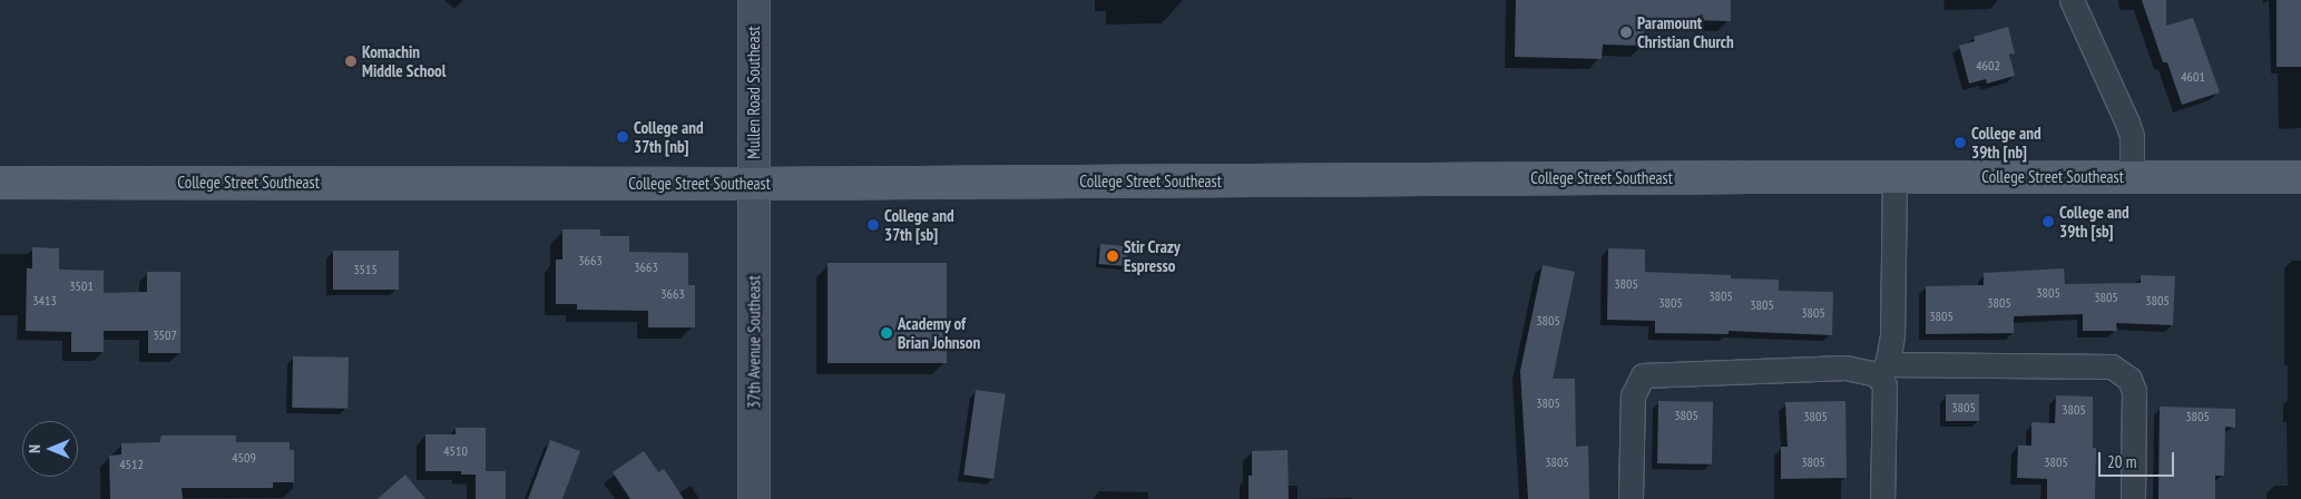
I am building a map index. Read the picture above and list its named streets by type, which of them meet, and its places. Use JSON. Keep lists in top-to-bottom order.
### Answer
{
  "streets": {
    "main road": ["College Street Southeast"],
    "street": ["Mullen Road Southeast", "37th Avenue Southeast"]
  },
  "crossings": [
    ["Mullen Road Southeast", "College Street Southeast"],
    ["Mullen Road Southeast", "37th Avenue Southeast"],
    ["College Street Southeast", "37th Avenue Southeast"]
  ],
  "places": [
    "Paramount Christian Church",
    "Komachin Middle School",
    "College and 37th [nb]",
    "College and 39th [nb]",
    "College and 39th [sb]",
    "College and 37th [sb]",
    "Stir Crazy Espresso",
    "Academy of Brian Johnson"
  ],
  "house_numbers": [
    "4602",
    "4601",
    "3663",
    "3663",
    "3515",
    "3805",
    "3501",
    "3805",
    "3663",
    "3805",
    "3805",
    "3413",
    "3805",
    "3805",
    "3805",
    "3805",
    "3805",
    "3805",
    "3805",
    "3507",
    "3805",
    "3805",
    "3805",
    "3805",
    "3805",
    "3805",
    "4510",
    "4509",
    "3805",
    "3805",
    "3805",
    "4512"
  ],
  "scale_bar": "20 m",
  "north": "left"
}
